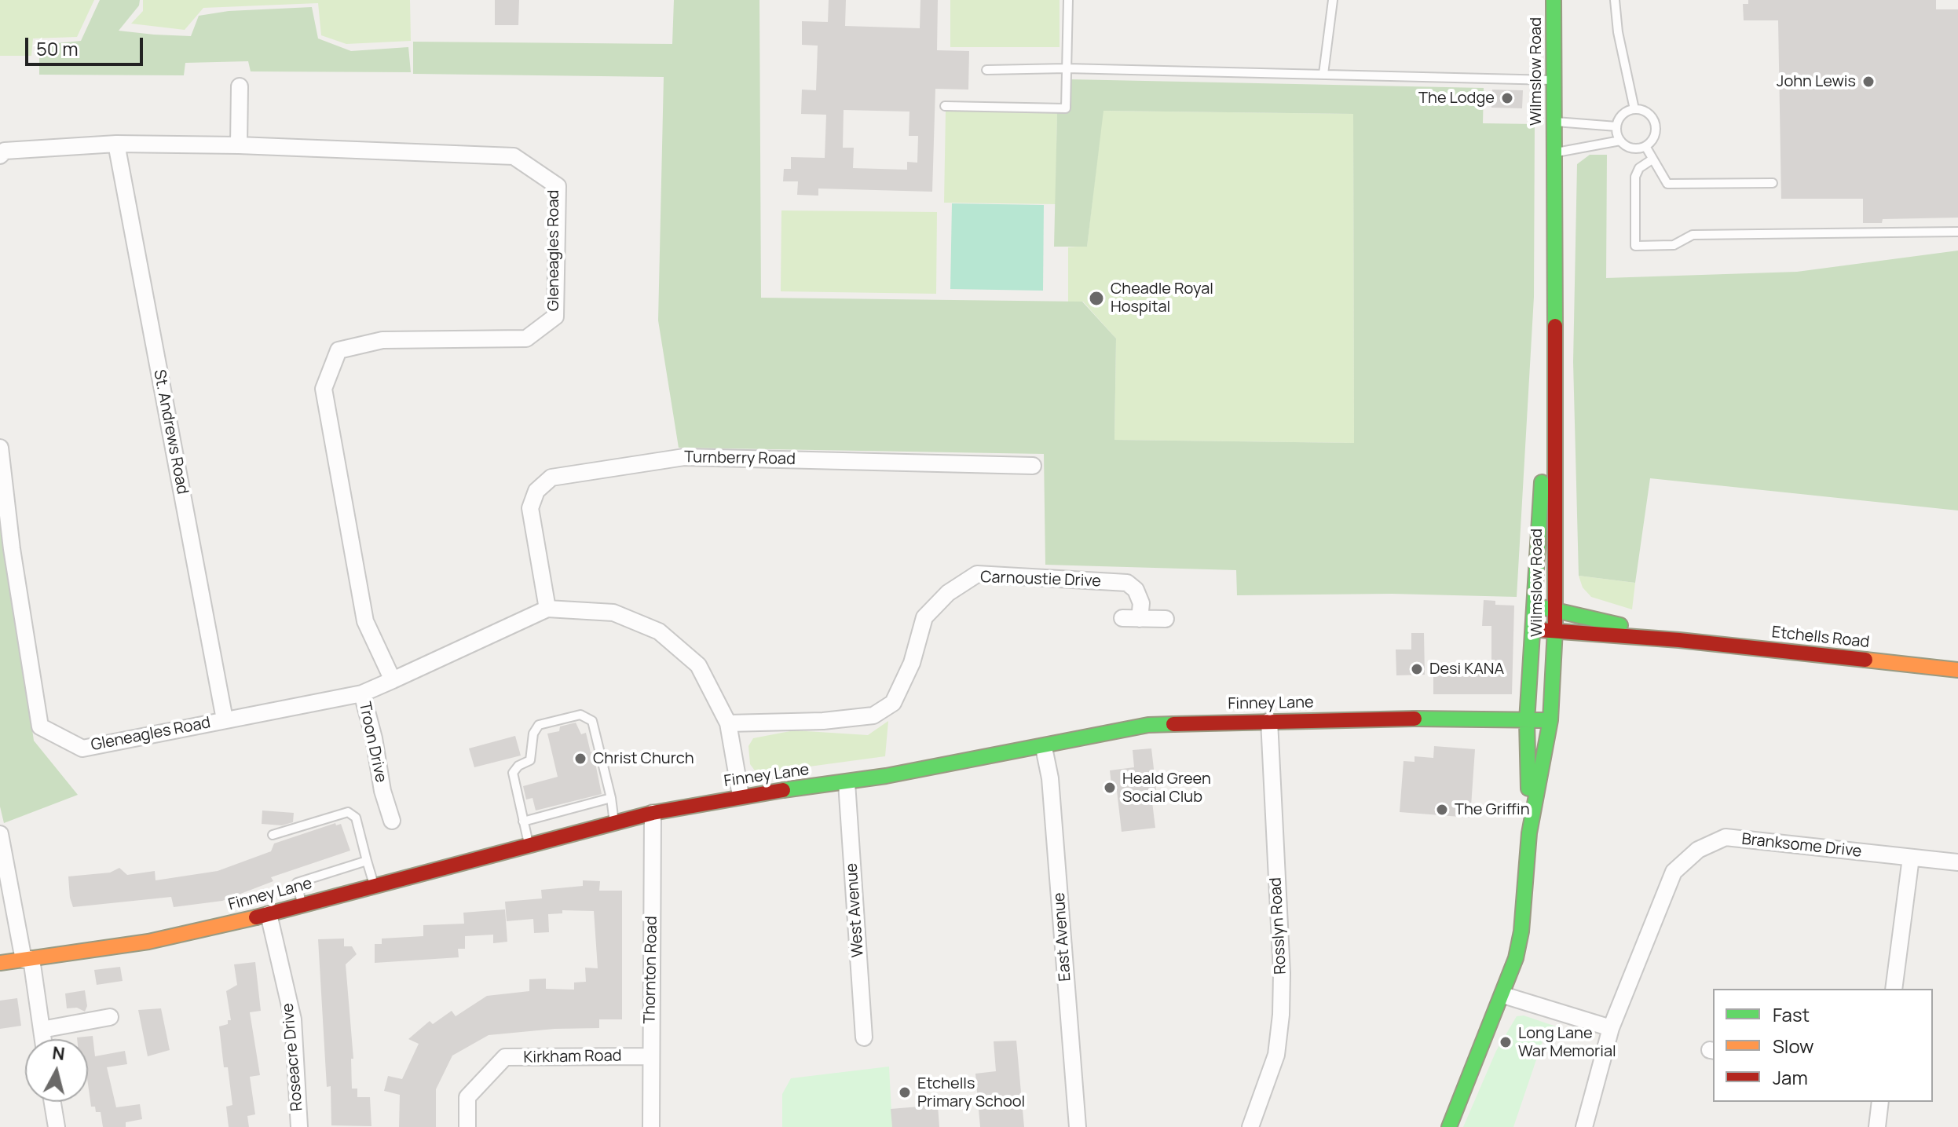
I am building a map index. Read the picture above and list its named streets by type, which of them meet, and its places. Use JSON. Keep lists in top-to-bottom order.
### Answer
{
  "streets": {
    "street": [
      "Wilmslow Road",
      "Gleneagles Road",
      "St. Andrews Road",
      "Turnberry Road",
      "Carnoustie Drive",
      "Etchells Road",
      "Finney Lane",
      "Troon Drive",
      "Branksome Drive",
      "West Avenue",
      "Rosslyn Road",
      "East Avenue",
      "Thornton Road",
      "Roseacre Drive",
      "Kirkham Road"
    ]
  },
  "crossings": [
    ["Wilmslow Road", "Etchells Road"],
    ["Wilmslow Road", "Finney Lane"],
    ["Gleneagles Road", "St. Andrews Road"],
    ["Gleneagles Road", "Turnberry Road"],
    ["Gleneagles Road", "Carnoustie Drive"],
    ["Gleneagles Road", "Finney Lane"],
    ["Gleneagles Road", "Troon Drive"],
    ["Finney Lane", "West Avenue"],
    ["Finney Lane", "Rosslyn Road"],
    ["Finney Lane", "East Avenue"],
    ["Finney Lane", "Thornton Road"],
    ["Finney Lane", "Roseacre Drive"],
    ["Thornton Road", "Kirkham Road"]
  ],
  "places": [
    "John Lewis",
    "The Lodge",
    "Cheadle Royal Hospital",
    "Desi KANA",
    "Christ Church",
    "Heald Green Social Club",
    "The Griffin",
    "Long Lane War Memorial",
    "Etchells Primary School"
  ],
  "legend": ["Fast", "Slow", "Jam"],
  "scale_bar": "50 m",
  "north": "top"
}
